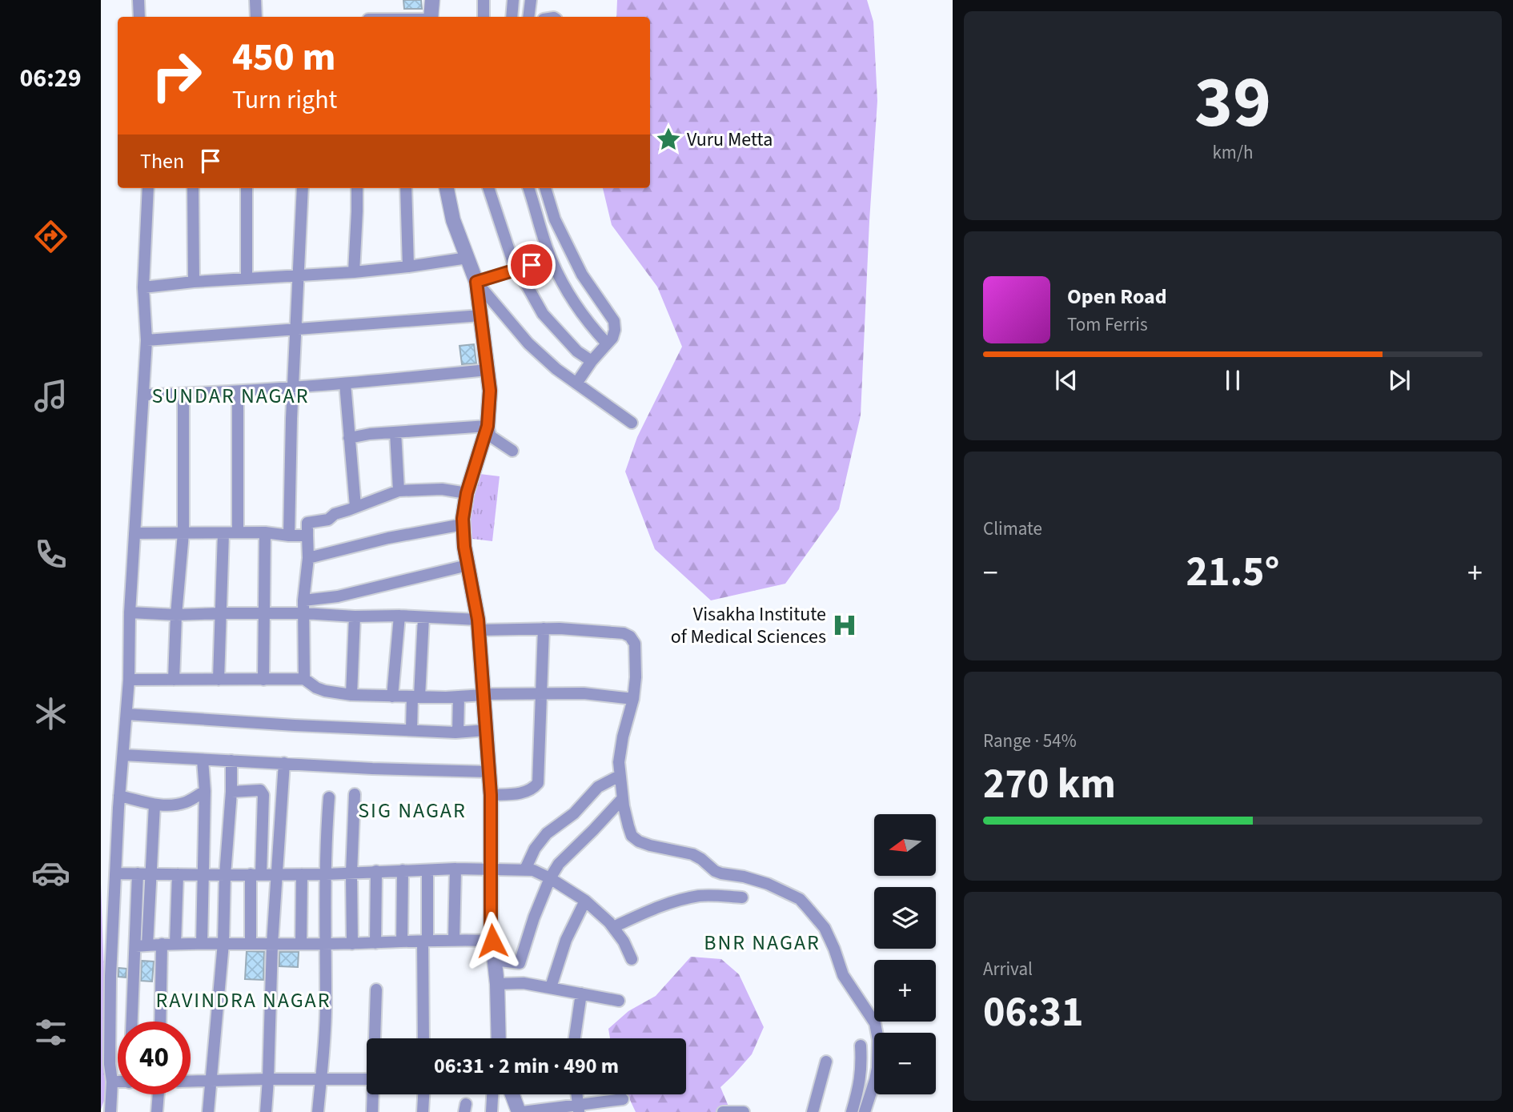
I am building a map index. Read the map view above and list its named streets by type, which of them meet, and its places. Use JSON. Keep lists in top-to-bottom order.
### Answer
{
  "districts": [
    "SUNDAR NAGAR",
    "SIG NAGAR",
    "BNR NAGAR",
    "RAVINDRA NAGAR"
  ],
  "places": {
    "place": ["Vuru Metta"],
    "hospital": ["Visakha Institute of Medical Sciences"]
  },
  "north": "left",
  "page": {
    "tabs": "06:29",
    "tile": [
      ["39", "km/h"],
      "Climate",
      ["Range · 54%", "270 km"],
      ["Arrival", "06:31"]
    ],
    "turn": ["450 m", "Turn right"],
    "then": "Then",
    "song": ["Open Road", "Tom Ferris"],
    "heat": ["−", "21.5°", "+"],
    "map_buttons": ["+", "−"],
    "limit": "40",
    "trip": "06:31 · 2 min · 490 m"
  }
}
